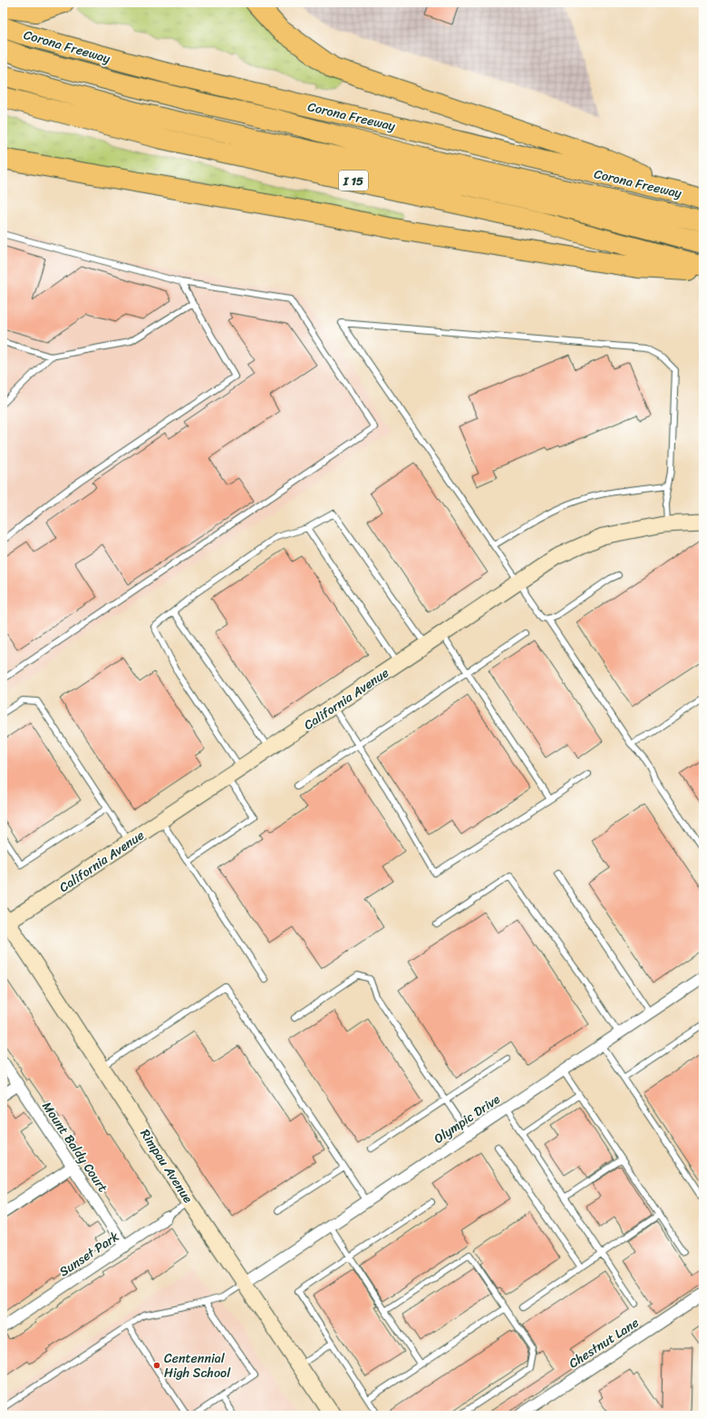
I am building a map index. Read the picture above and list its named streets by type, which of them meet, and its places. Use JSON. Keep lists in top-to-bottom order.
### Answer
{
  "streets": {
    "highway": ["Corona Freeway", "I 15"],
    "main road": ["California Avenue", "Rimpau Avenue"],
    "street": [
      "Olympic Drive",
      "Mount Baldy Court",
      "Sunset Park",
      "Chestnut Lane"
    ]
  },
  "crossings": [
    ["California Avenue", "Rimpau Avenue"],
    ["Olympic Drive", "Rimpau Avenue"],
    ["Mount Baldy Court", "Sunset Park"],
    ["Rimpau Avenue", "Sunset Park"]
  ],
  "places": ["Centennial High School"]
}
